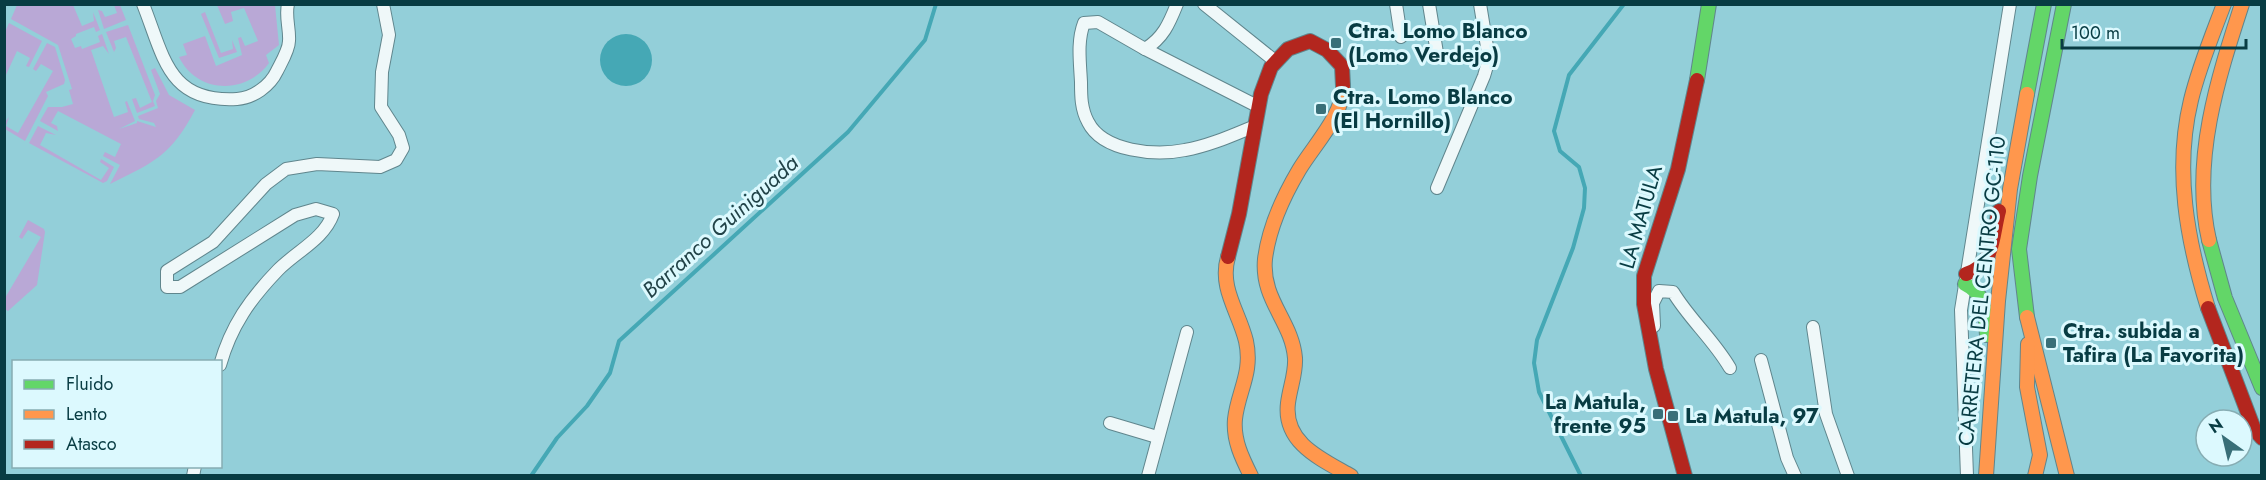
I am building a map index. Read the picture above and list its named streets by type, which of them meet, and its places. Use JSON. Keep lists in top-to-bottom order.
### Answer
{
  "streets": {
    "main road": ["LA MATULA", "CARRETERA DEL CENTRO GC-110"]
  },
  "water": ["Barranco Guiniguada"],
  "places": {
    "transit": [
      "Ctra. Lomo Blanco (Lomo Verdejo)",
      "Ctra. Lomo Blanco (El Hornillo)",
      "Ctra. subida a Tafira (La Favorita)",
      "La Matula, frente 95",
      "La Matula, 97"
    ]
  },
  "legend": ["Fluido", "Lento", "Atasco"],
  "scale_bar": "100 m",
  "north": "top left"
}
